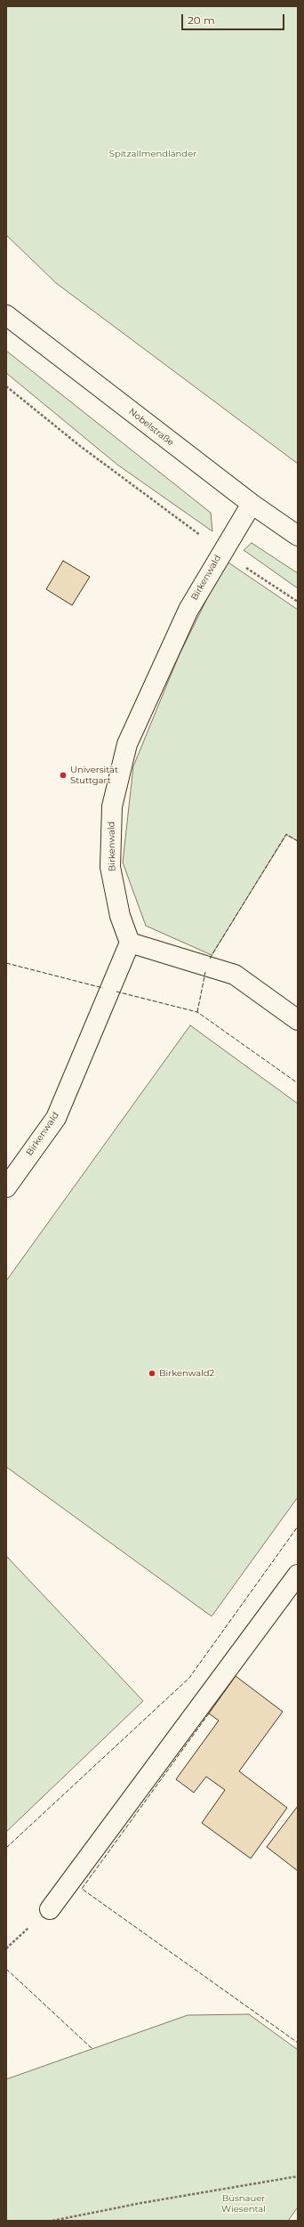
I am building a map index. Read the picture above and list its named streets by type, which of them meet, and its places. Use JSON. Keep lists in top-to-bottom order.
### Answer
{
  "streets": {
    "street": ["Nobelstraße", "Birkenwald"]
  },
  "crossings": [
    ["Nobelstraße", "Birkenwald"]
  ],
  "parks": ["Spitzallmendländer", "Büsnauer Wiesental"],
  "places": ["Universität Stuttgart", "Birkenwald2"],
  "scale_bar": "20 m"
}
